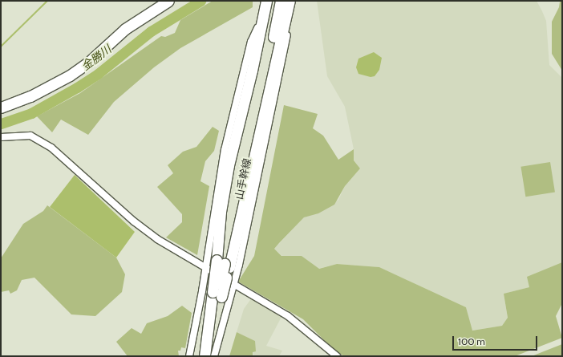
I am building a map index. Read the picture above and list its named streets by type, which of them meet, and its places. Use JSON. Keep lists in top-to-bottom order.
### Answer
{
  "streets": {
    "main road": ["山手幹線"]
  },
  "water": ["金勝川"],
  "scale_bar": "100 m"
}
